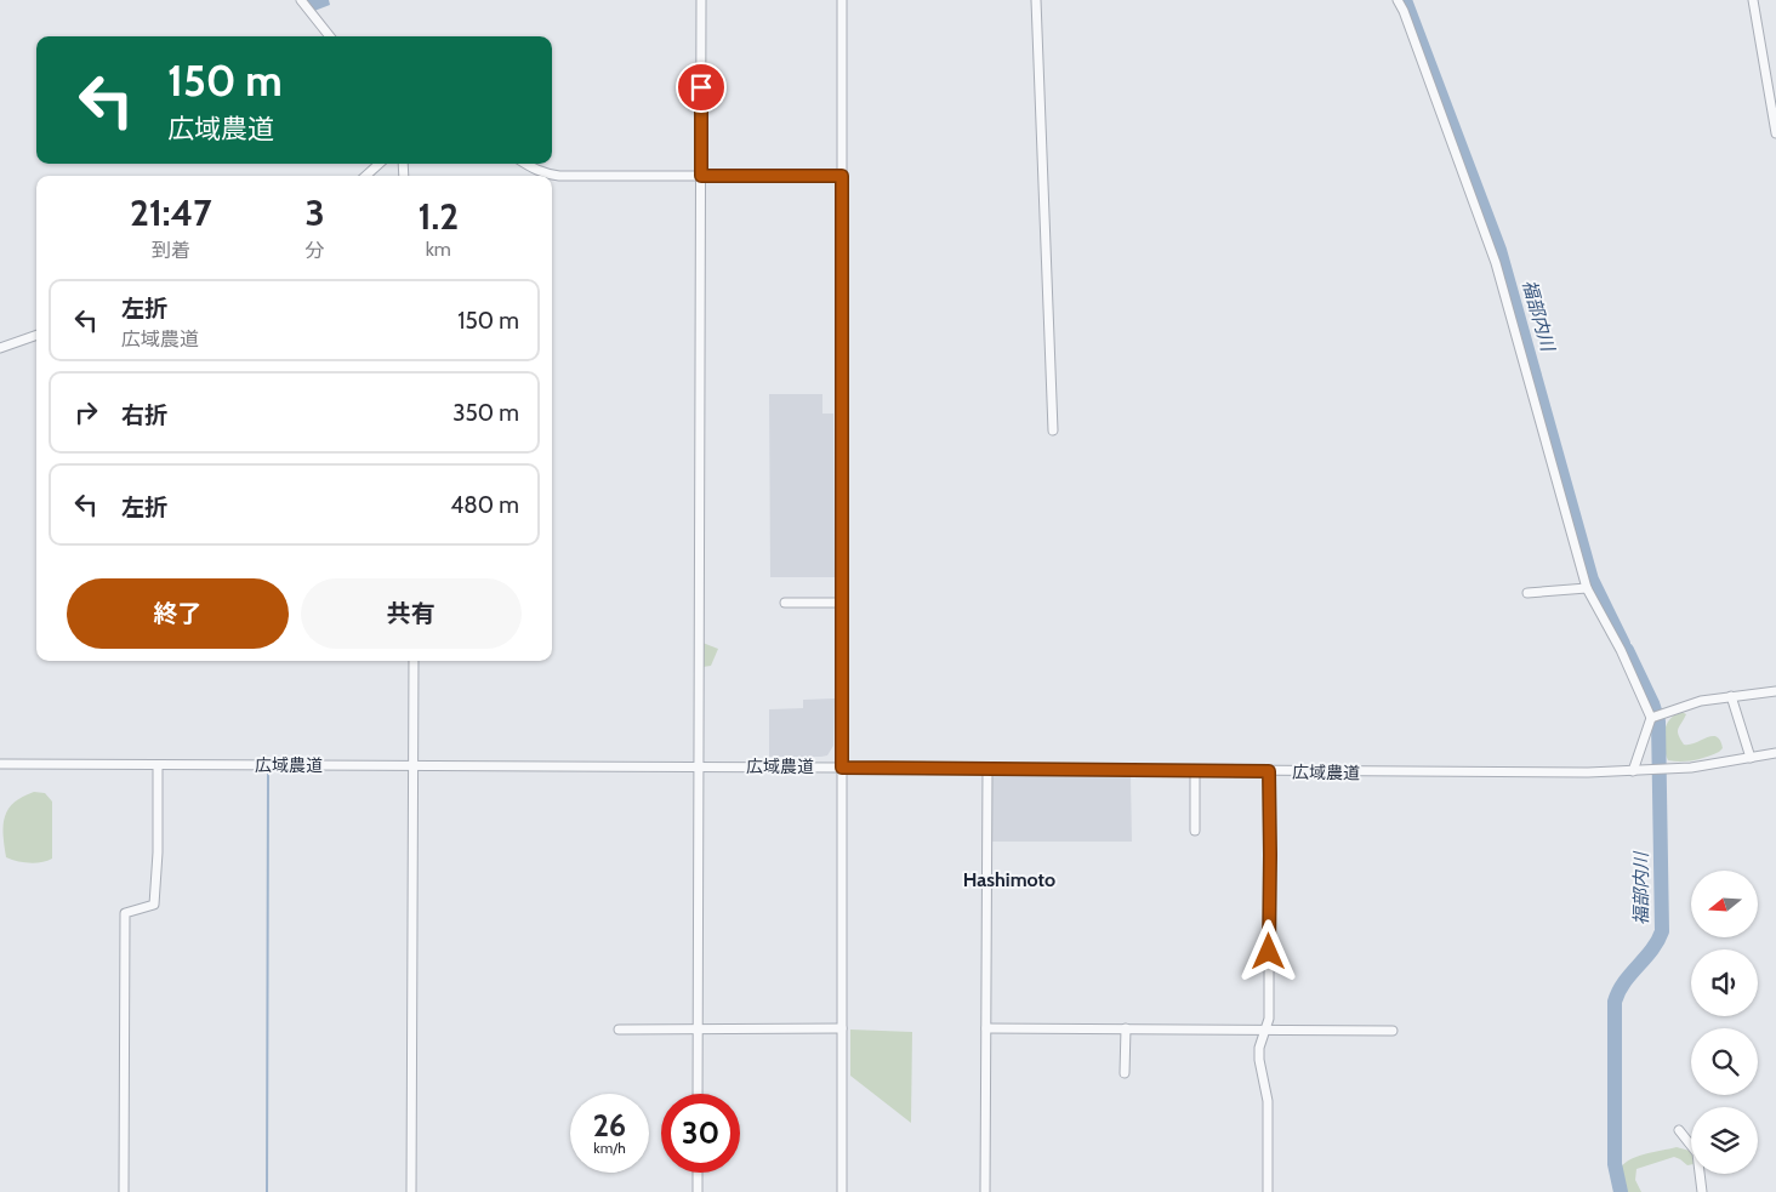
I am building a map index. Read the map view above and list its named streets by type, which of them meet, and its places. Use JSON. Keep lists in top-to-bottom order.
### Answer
{
  "streets": {
    "street": ["広域農道"]
  },
  "districts": ["Hashimoto"],
  "water": ["福部内川"],
  "north": "left",
  "page": {
    "turn": ["150 m", "広域農道"],
    "eta": [
      "21:47",
      "到着",
      "3",
      "分",
      "1.2",
      "km"
    ],
    "list": [
      {
        "name": "左折",
        "note": "広域農道",
        "value": "150 m"
      },
      {
        "name": "右折",
        "value": "350 m"
      },
      {
        "name": "左折",
        "value": "480 m"
      }
    ],
    "buttons": ["終了", "共有"],
    "speed": "26 km/h",
    "limit": "30"
  }
}
